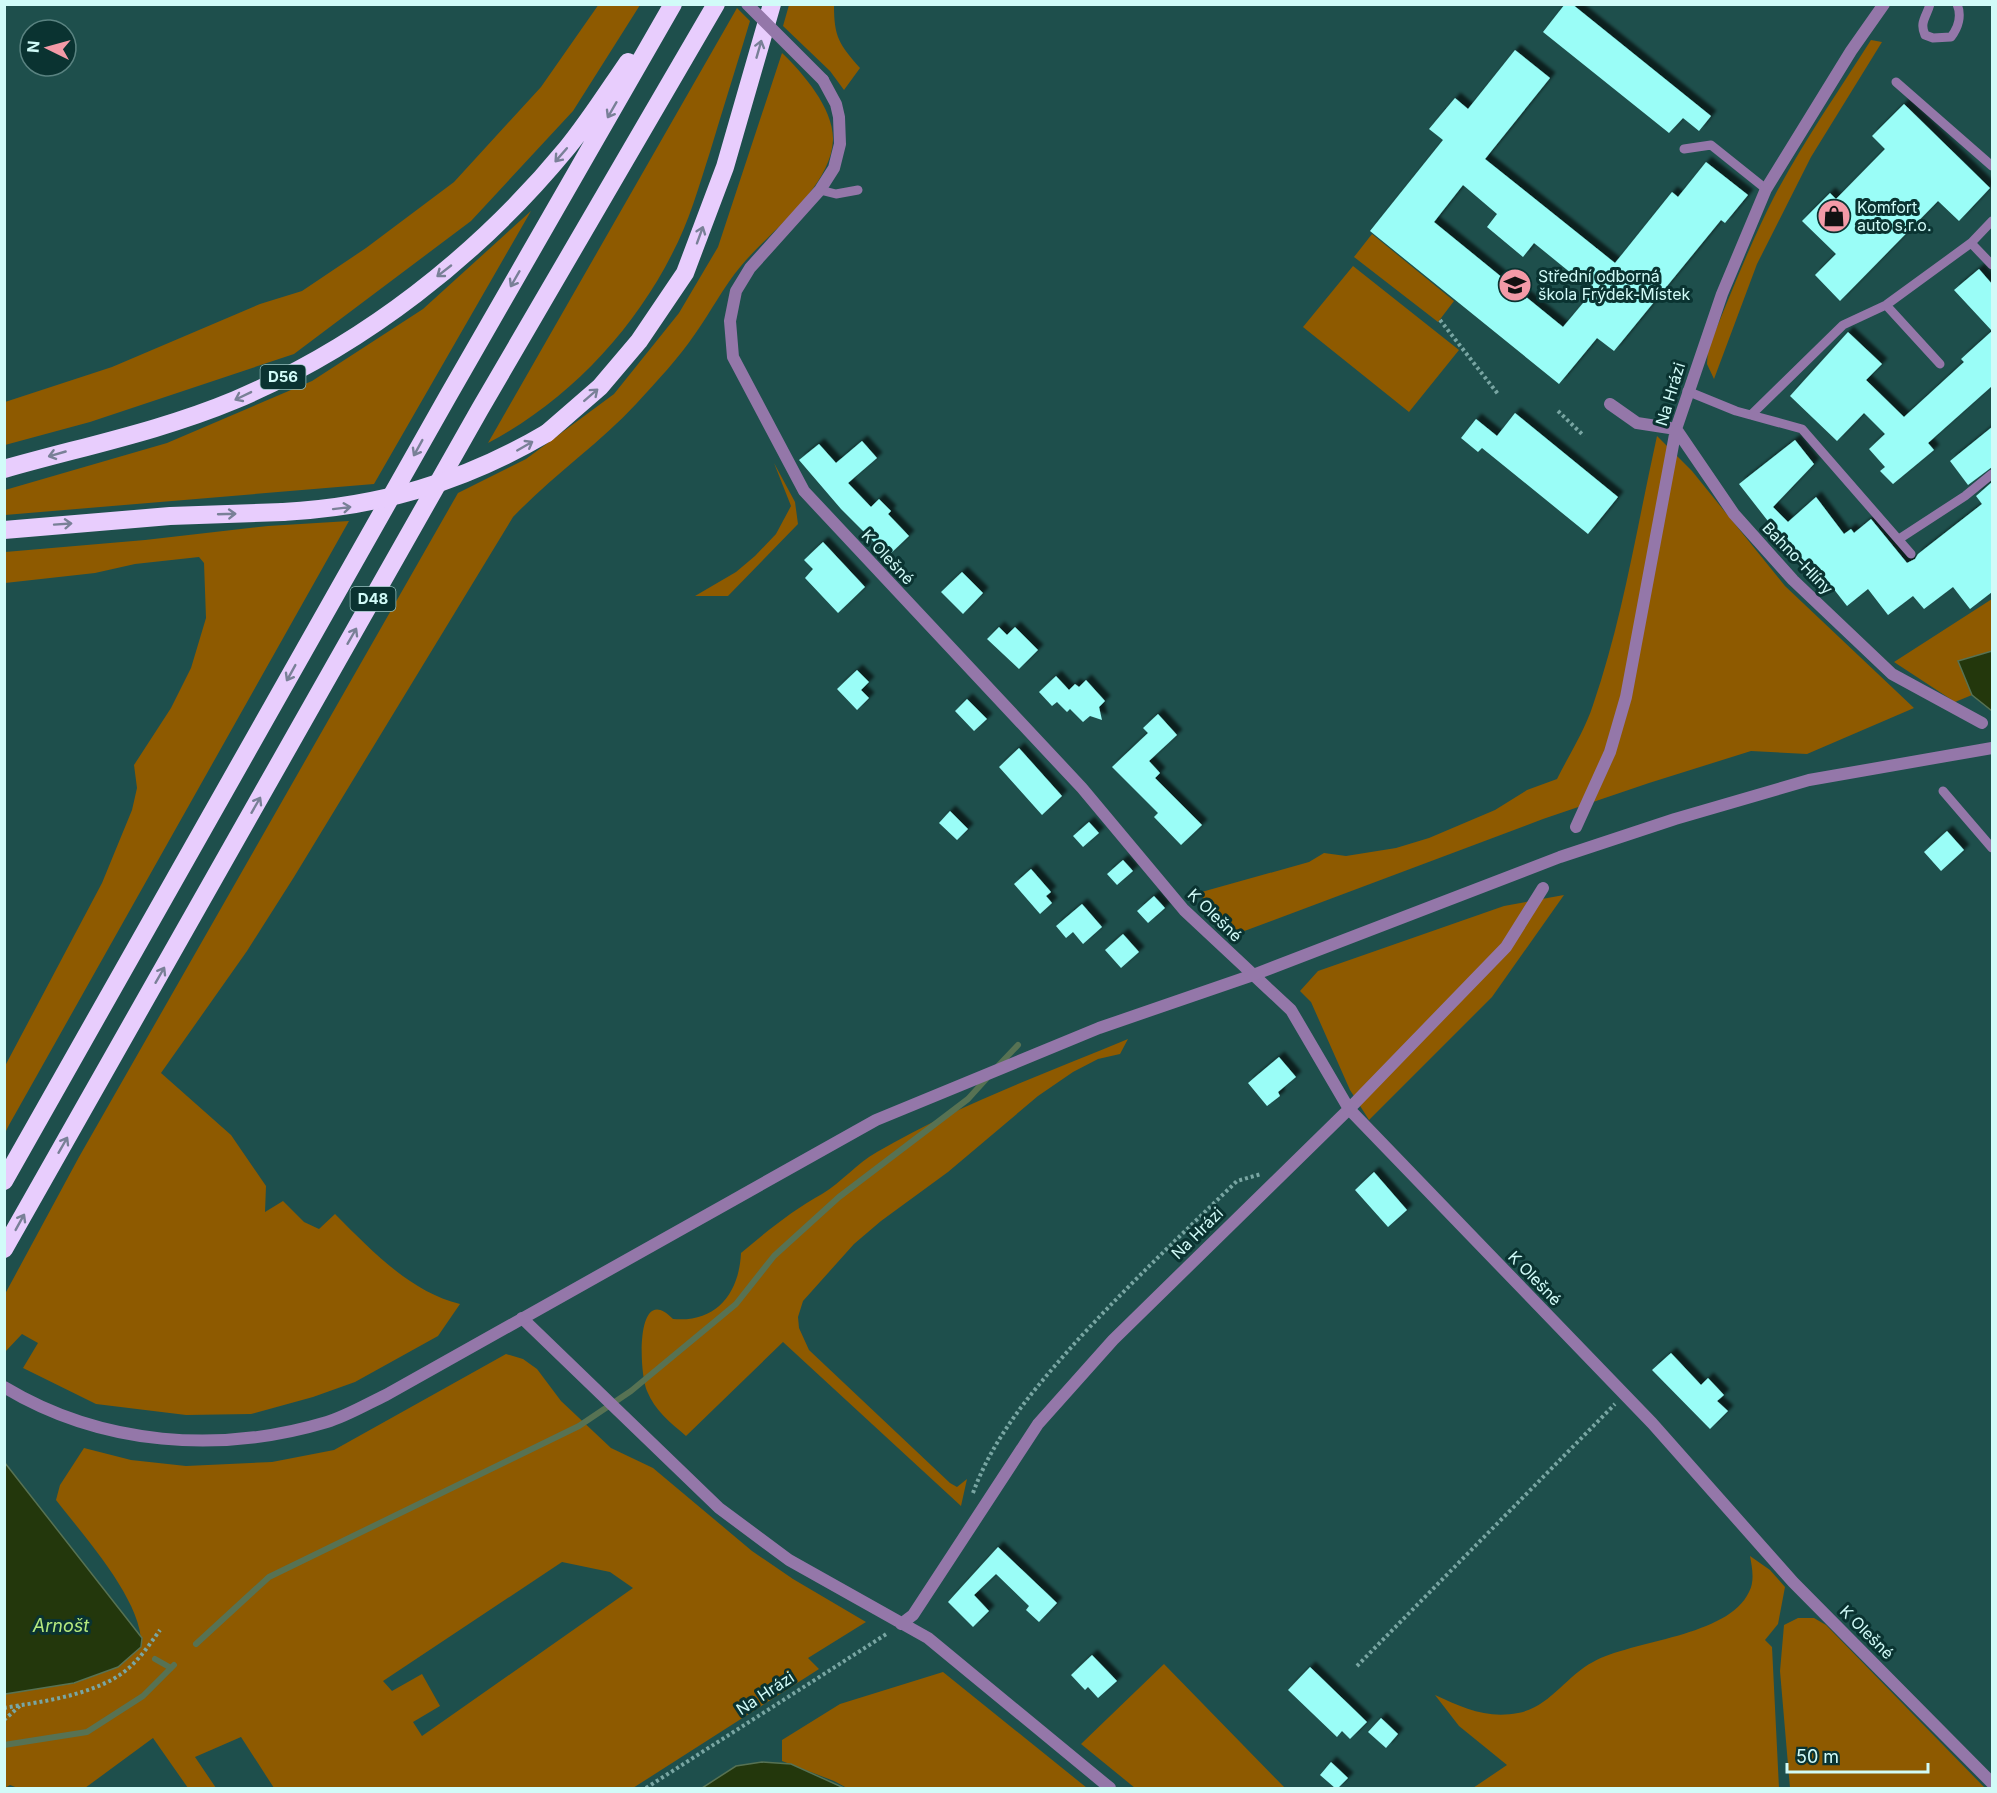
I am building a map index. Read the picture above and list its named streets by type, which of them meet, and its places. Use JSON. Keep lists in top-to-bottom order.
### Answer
{
  "streets": {
    "highway": ["D56", "D48"],
    "street": ["Na Hrázi", "K Olešné", "Bahno-Hlíny"]
  },
  "crossings": [
    ["D56", "D48"],
    ["Na Hrázi", "K Olešné"],
    ["Na Hrázi", "Bahno-Hlíny"]
  ],
  "water": ["Arnošt"],
  "places": {
    "shop": ["Komfort auto s.r.o."],
    "school or university": ["Střední odborná škola Frýdek-Místek"]
  },
  "scale_bar": "50 m",
  "north": "left"
}
